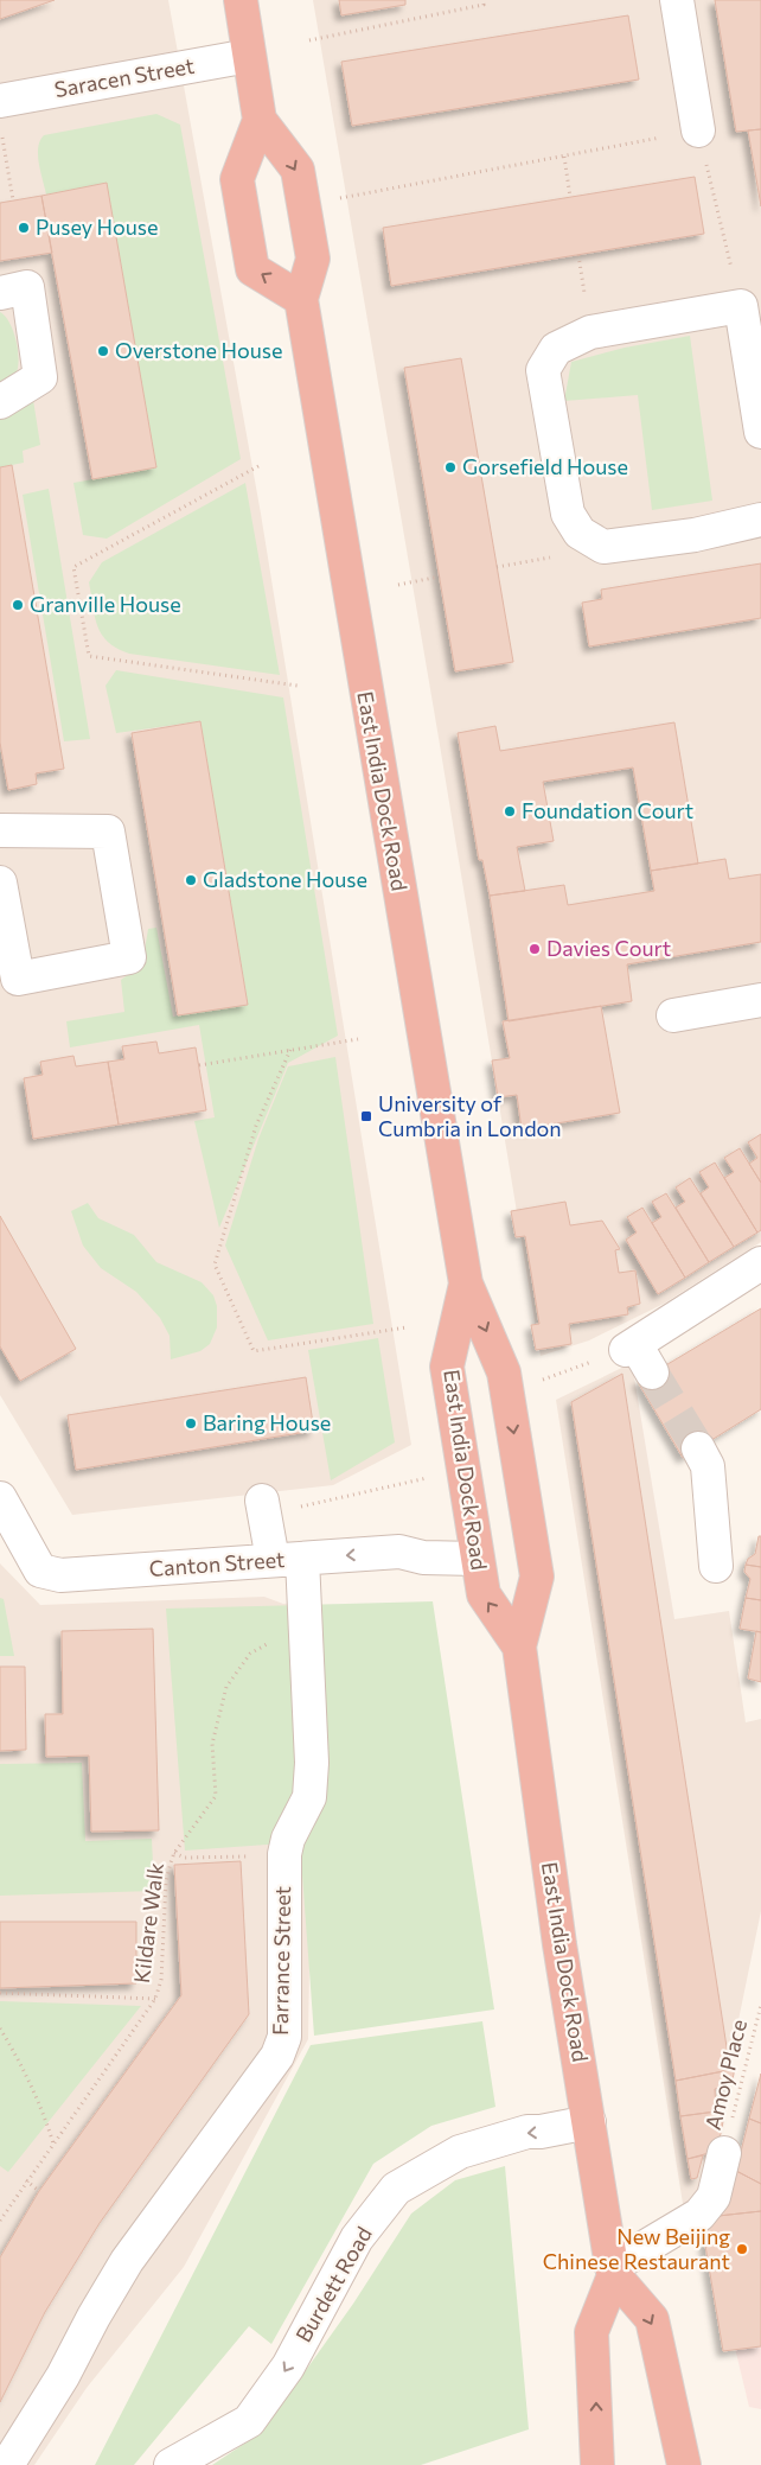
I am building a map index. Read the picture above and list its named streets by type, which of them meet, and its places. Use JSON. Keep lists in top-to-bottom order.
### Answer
{
  "streets": {
    "highway": ["East India Dock Road"],
    "street": [
      "Saracen Street",
      "Canton Street",
      "Farrance Street",
      "Burdett Road"
    ],
    "path": ["Kildare Walk", "Amoy Place"]
  },
  "crossings": [
    ["Saracen Street", "East India Dock Road"],
    ["East India Dock Road", "Canton Street"],
    ["East India Dock Road", "Burdett Road"],
    ["Canton Street", "Farrance Street"]
  ],
  "one_way": ["Canton Street", "Burdett Road"],
  "places": {
    "other": [
      "Pusey House",
      "Overstone House",
      "Gorsefield House",
      "Granville House",
      "Foundation Court",
      "Gladstone House",
      "Davies Court",
      "Baring House",
      "New Beijing Chinese Restaurant"
    ],
    "transit": ["University of Cumbria in London"]
  }
}
